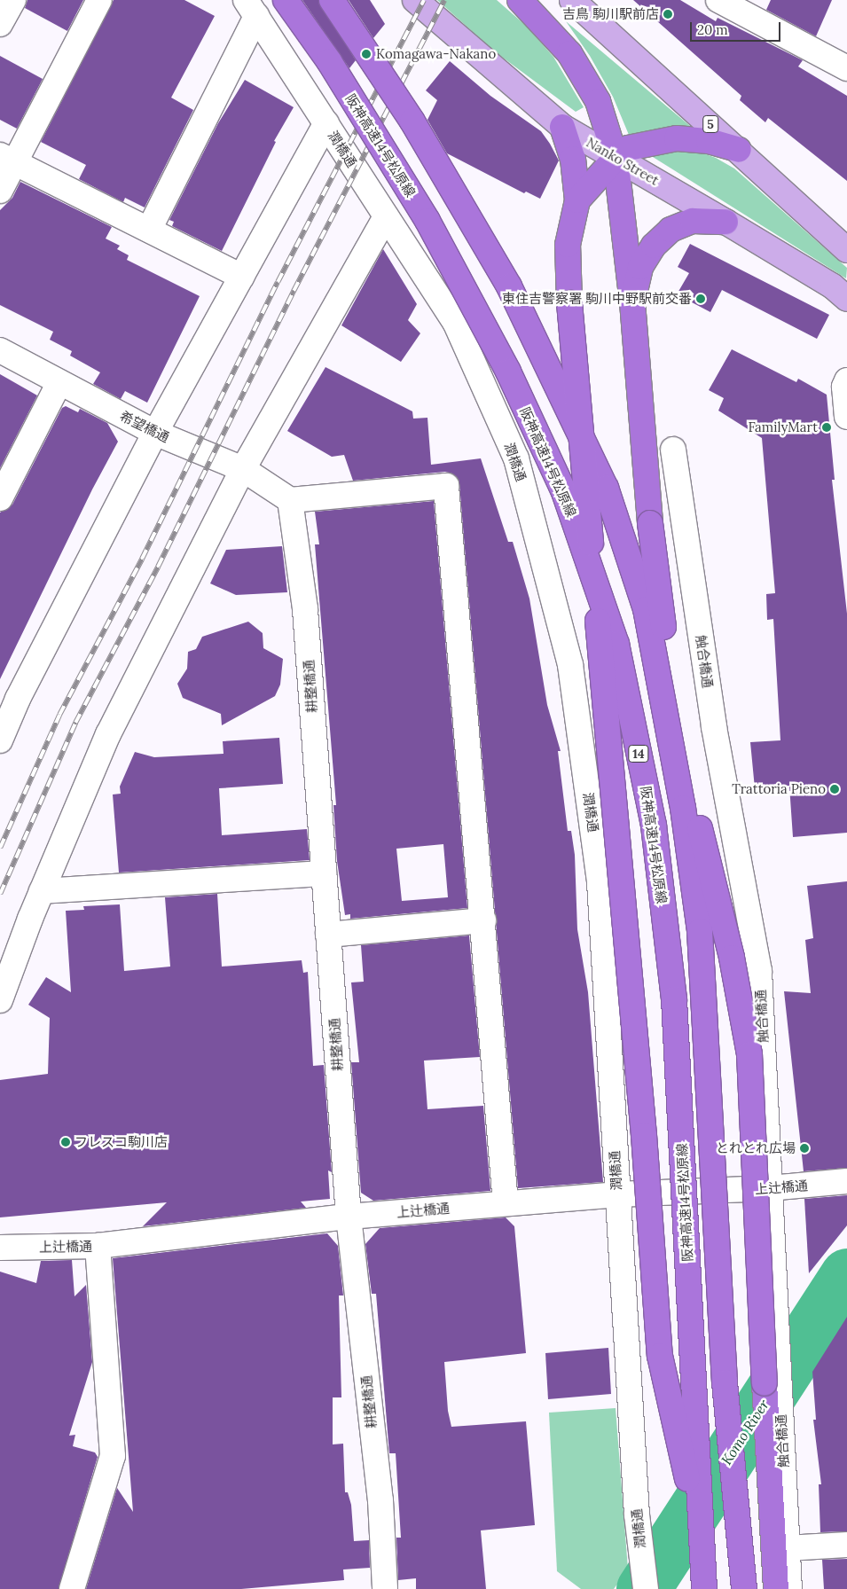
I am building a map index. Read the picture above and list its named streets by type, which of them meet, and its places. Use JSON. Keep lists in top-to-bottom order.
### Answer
{
  "streets": {
    "highway": ["阪神高速14号松原線", "14"],
    "main road": ["5", "Nanko Street"],
    "street": [
      "潤橋通",
      "希望橋通",
      "触合橋通",
      "耕整橋通",
      "上辻橋通"
    ]
  },
  "crossings": [
    ["潤橋通", "上辻橋通"],
    ["希望橋通", "耕整橋通"],
    ["触合橋通", "上辻橋通"],
    ["耕整橋通", "上辻橋通"]
  ],
  "water": ["Komo River"],
  "places": [
    "吉鳥 駒川駅前店",
    "Komagawa-Nakano",
    "東住吉警察署 駒川中野駅前交番",
    "FamilyMart",
    "Trattoria Pieno",
    "フレスコ駒川店",
    "とれとれ広場"
  ],
  "scale_bar": "20 m"
}
